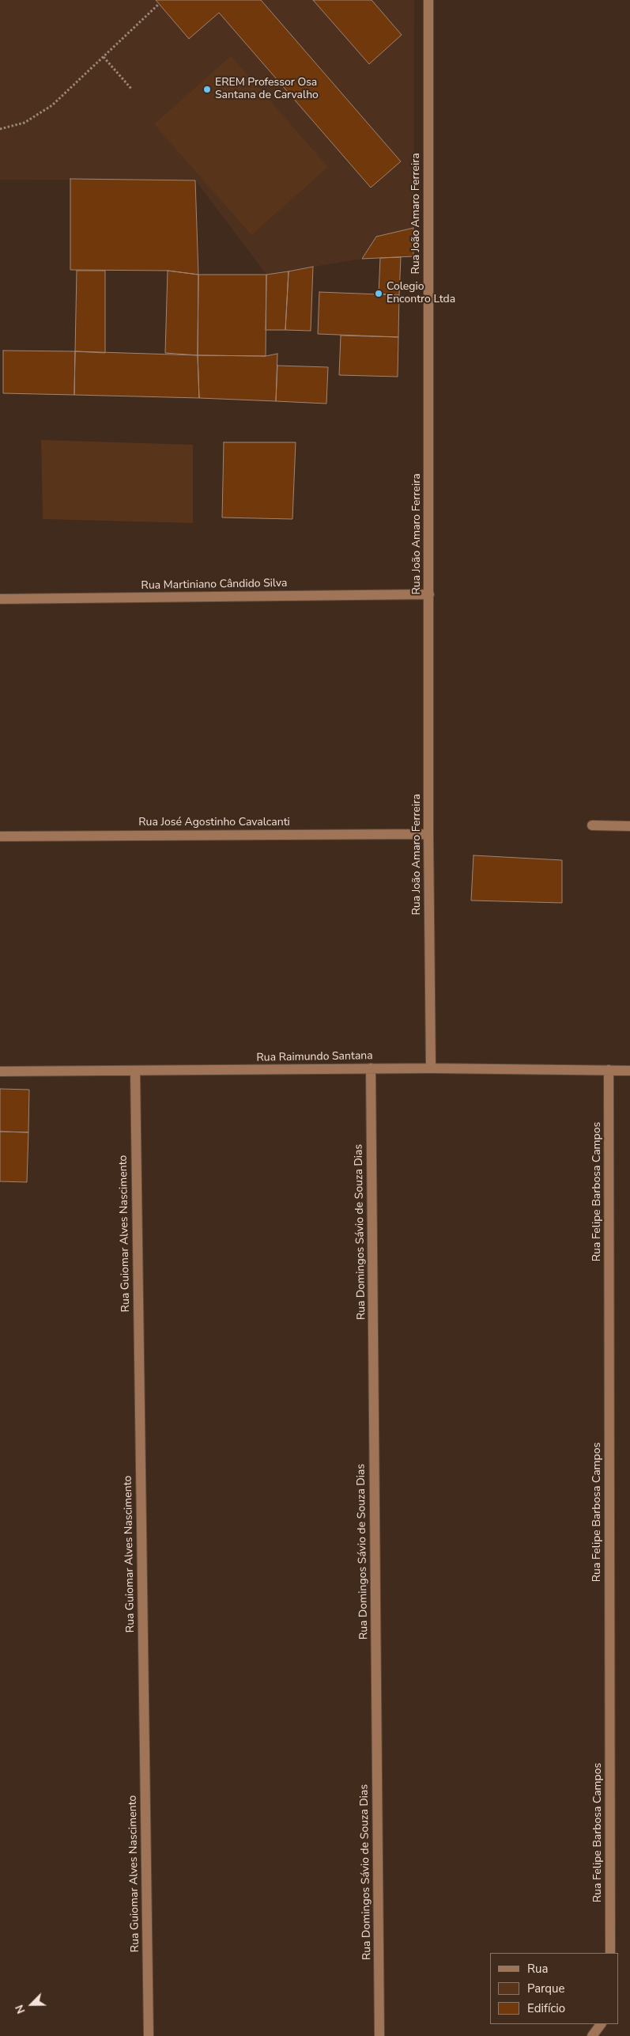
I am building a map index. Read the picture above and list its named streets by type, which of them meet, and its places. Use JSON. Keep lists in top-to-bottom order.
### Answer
{
  "streets": {
    "street": [
      "Rua João Amaro Ferreira",
      "Rua Martiniano Cândido Silva",
      "Rua José Agostinho Cavalcanti",
      "Rua Raimundo Santana",
      "Rua Felipe Barbosa Campos",
      "Rua Domingos Sávio de Souza Dias",
      "Rua Guiomar Alves Nascimento"
    ]
  },
  "crossings": [
    ["Rua João Amaro Ferreira", "Rua Martiniano Cândido Silva"],
    ["Rua João Amaro Ferreira", "Rua José Agostinho Cavalcanti"],
    ["Rua João Amaro Ferreira", "Rua Raimundo Santana"],
    ["Rua Raimundo Santana", "Rua Felipe Barbosa Campos"],
    ["Rua Raimundo Santana", "Rua Domingos Sávio de Souza Dias"],
    ["Rua Raimundo Santana", "Rua Guiomar Alves Nascimento"]
  ],
  "places": ["EREM Professor Osa Santana de Carvalho", "Colegio Encontro Ltda"],
  "legend": ["Rua", "Parque", "Edifício"],
  "north": "bottom left"
}
